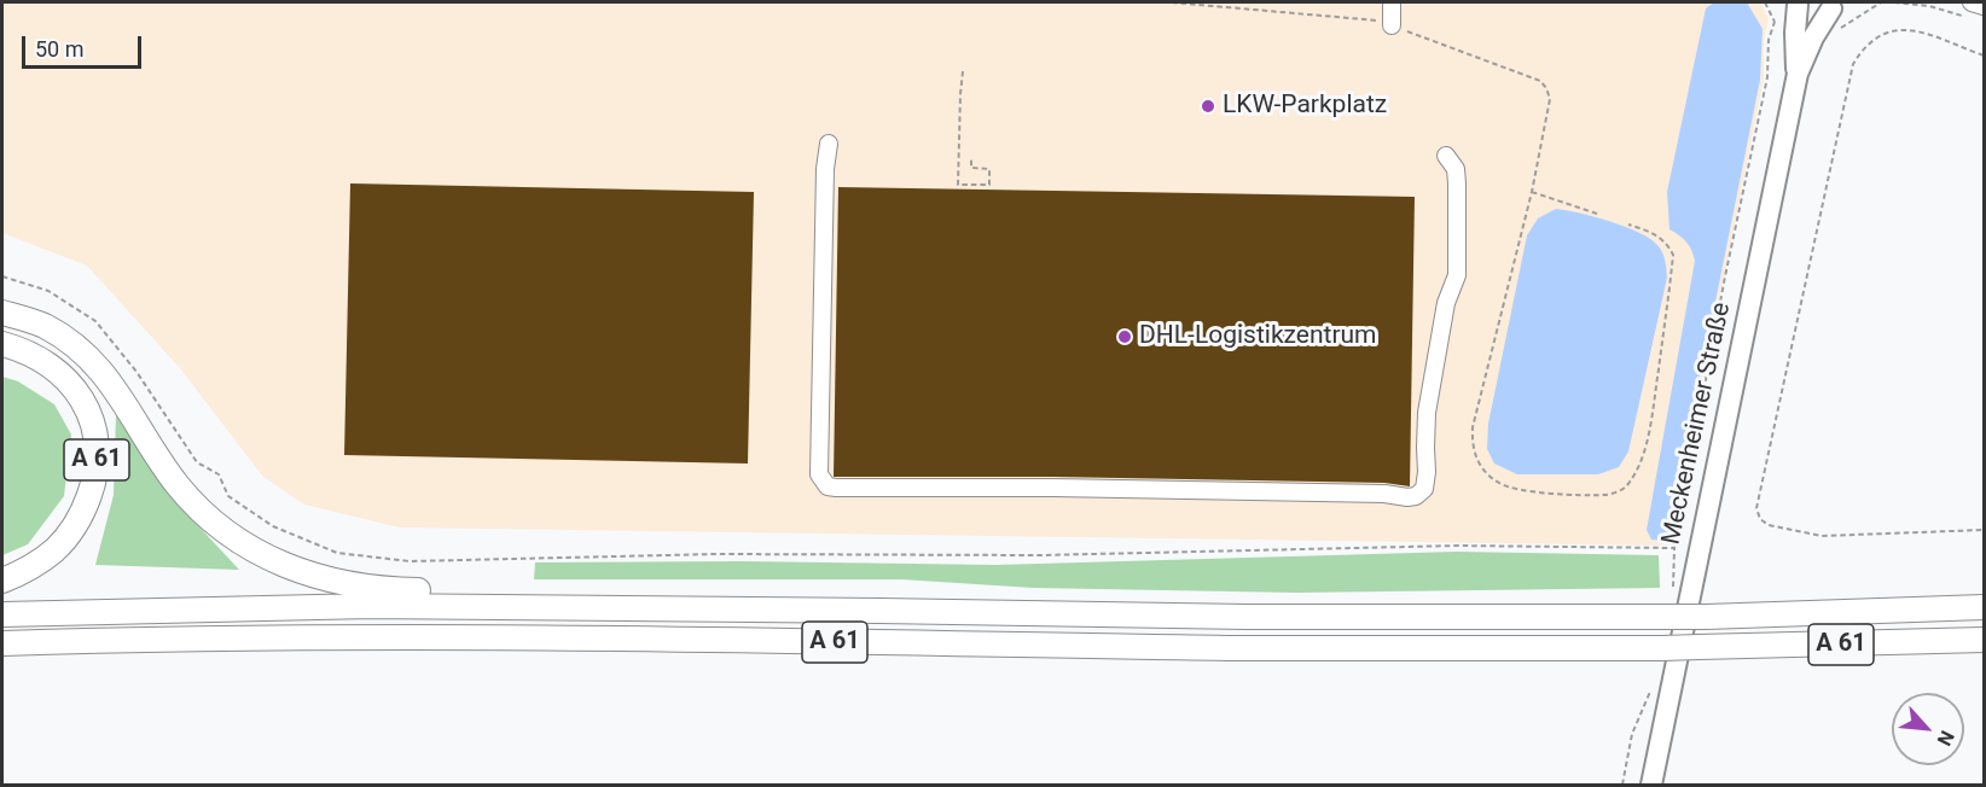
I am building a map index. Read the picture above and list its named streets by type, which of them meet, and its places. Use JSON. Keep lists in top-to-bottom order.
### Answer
{
  "streets": {
    "highway": ["A 61"],
    "main road": ["Meckenheimer Straße"]
  },
  "places": ["LKW-Parkplatz", "DHL-Logistikzentrum"],
  "scale_bar": "50 m",
  "north": "bottom right"
}
